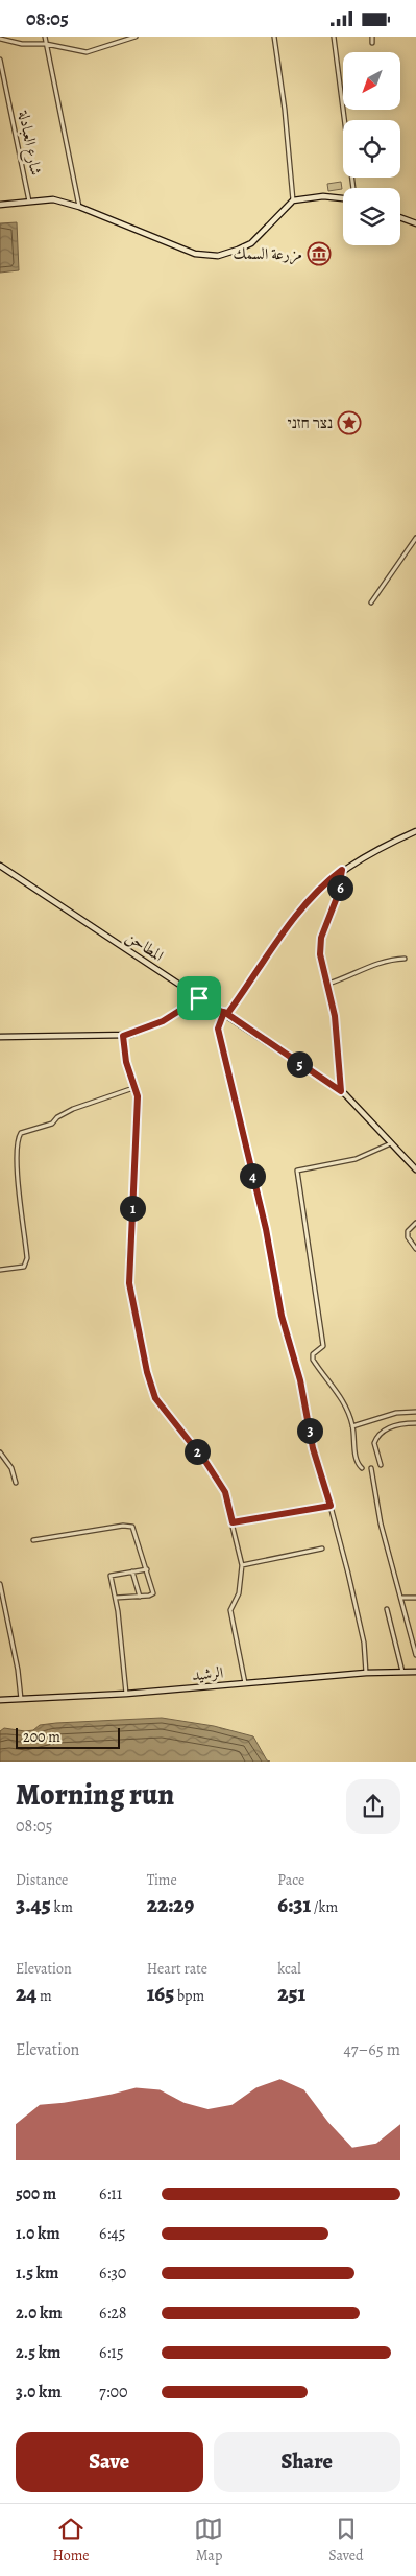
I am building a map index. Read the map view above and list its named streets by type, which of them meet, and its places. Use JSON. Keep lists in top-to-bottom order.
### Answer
{
  "streets": {
    "main road": ["المطاحن", "الرشيد"],
    "street": ["شارع العبادلة"]
  },
  "places": {
    "museum": ["مزرعة السمك"],
    "place": ["נצר חזני"]
  },
  "scale_bar": "200 m",
  "north": "bottom left",
  "page": {
    "status": "08:05",
    "pins": [
      "6",
      "5",
      "4",
      "1",
      "3",
      "2"
    ],
    "scale": "200 m",
    "heading": ["Morning run", "08:05"],
    "stats": [
      ["Distance", "3.45 km"],
      ["Time", "22:29"],
      ["Pace", "6:31 /km"],
      ["Elevation", "24 m"],
      ["Heart rate", "165 bpm"],
      ["kcal", "251"]
    ],
    "chart": ["Elevation", "47–65 m"],
    "list": [
      {
        "name": "500 m",
        "note": "6:11"
      },
      {
        "name": "1.0 km",
        "note": "6:45"
      },
      {
        "name": "1.5 km",
        "note": "6:30"
      },
      {
        "name": "2.0 km",
        "note": "6:28"
      },
      {
        "name": "2.5 km",
        "note": "6:15"
      },
      {
        "name": "3.0 km",
        "note": "7:00"
      }
    ],
    "buttons": ["Save", "Share"],
    "tabs": ["Home", "Map", "Saved"]
  }
}
